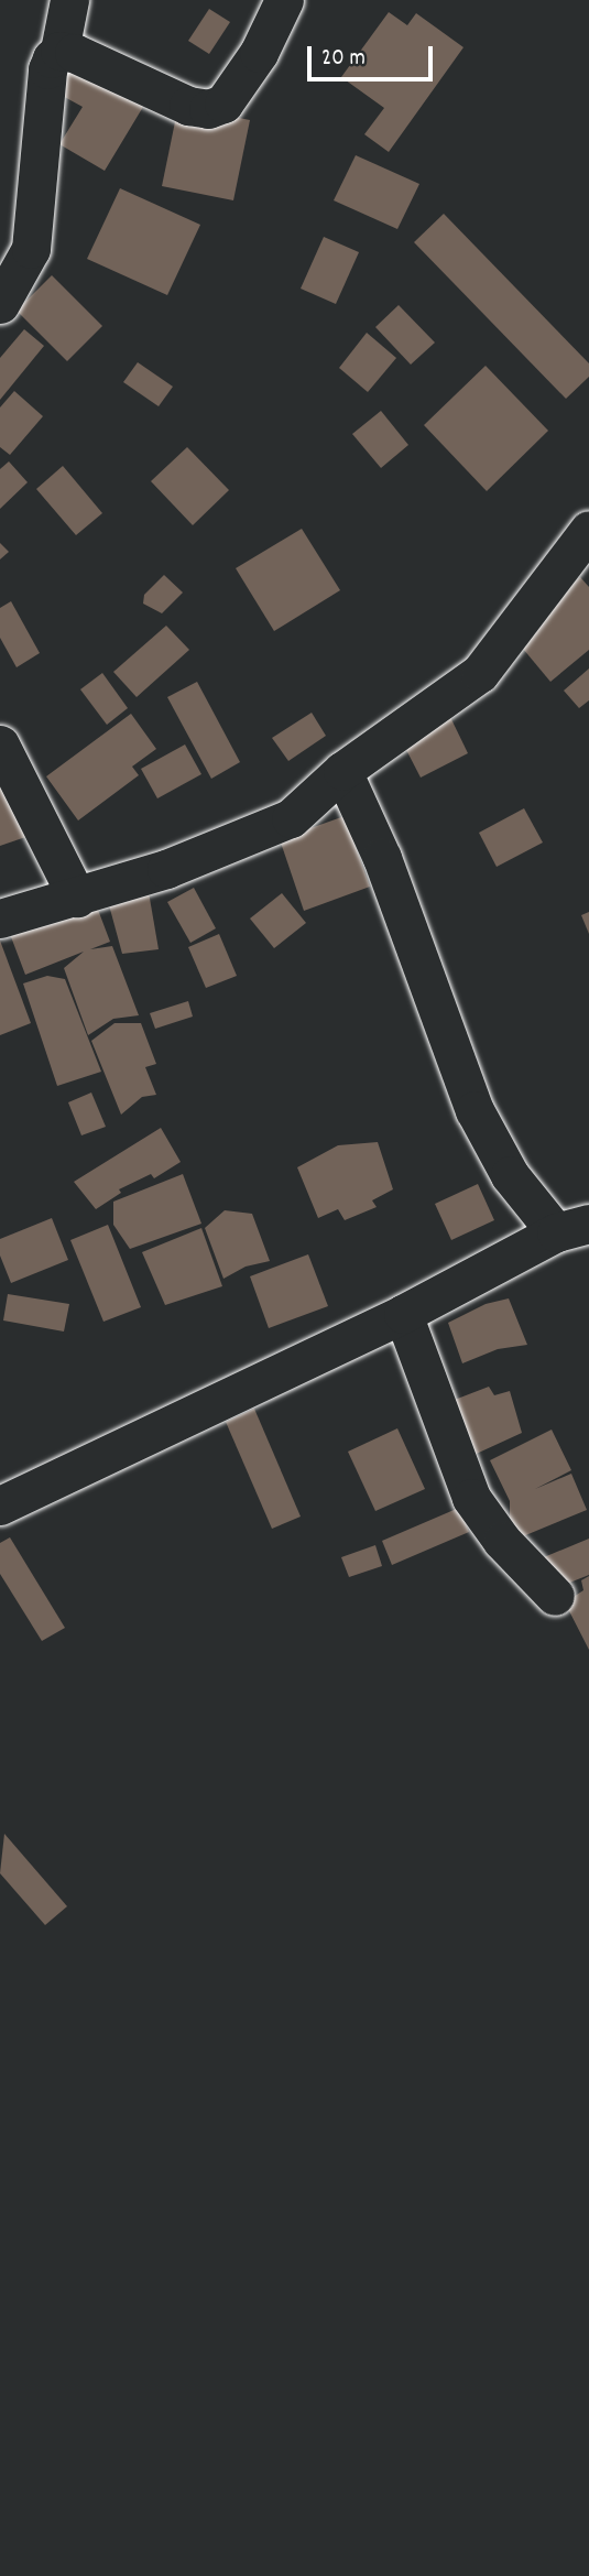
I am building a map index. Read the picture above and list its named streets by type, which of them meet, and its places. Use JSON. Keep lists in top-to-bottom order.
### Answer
{
  "scale_bar": "20 m"
}
